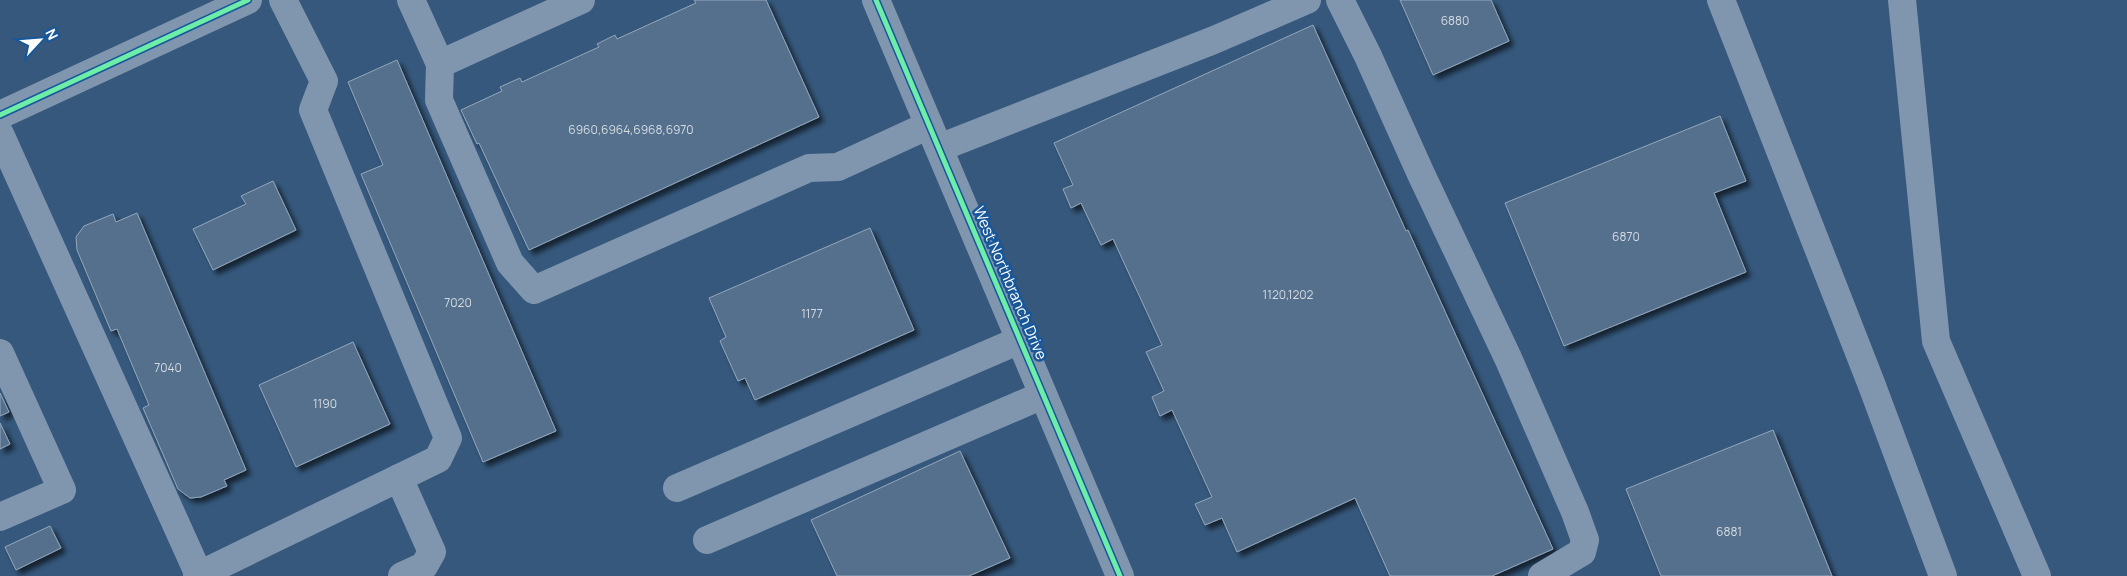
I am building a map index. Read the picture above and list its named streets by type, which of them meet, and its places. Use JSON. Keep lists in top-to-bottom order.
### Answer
{
  "streets": {
    "street": ["West Northbranch Drive"]
  },
  "house_numbers": [
    "6880",
    "6960,6964,6968,6970",
    "6870",
    "1120,1202",
    "7020",
    "1177",
    "7040",
    "1190",
    "6881"
  ],
  "north": "top right"
}
